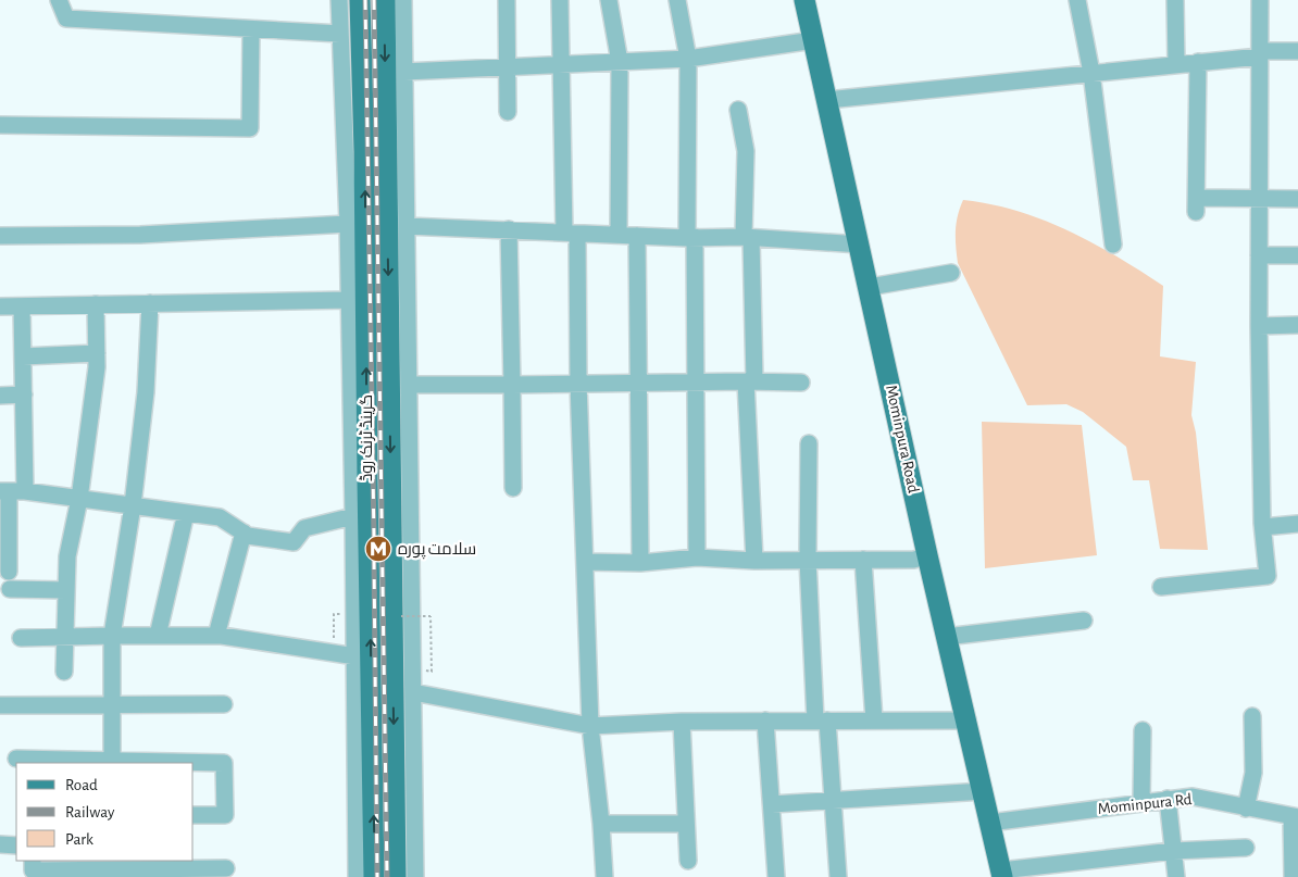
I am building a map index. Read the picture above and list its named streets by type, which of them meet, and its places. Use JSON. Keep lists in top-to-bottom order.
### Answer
{
  "streets": {
    "main road": ["گرینڈ ٹرنک روڈ", "Mominpura Road"],
    "street": ["Mominpura Rd"]
  },
  "crossings": [
    ["Mominpura Road", "Mominpura Rd"]
  ],
  "places": {
    "metro station": ["سلامت پورہ"]
  },
  "legend": ["Road", "Railway", "Park"]
}
